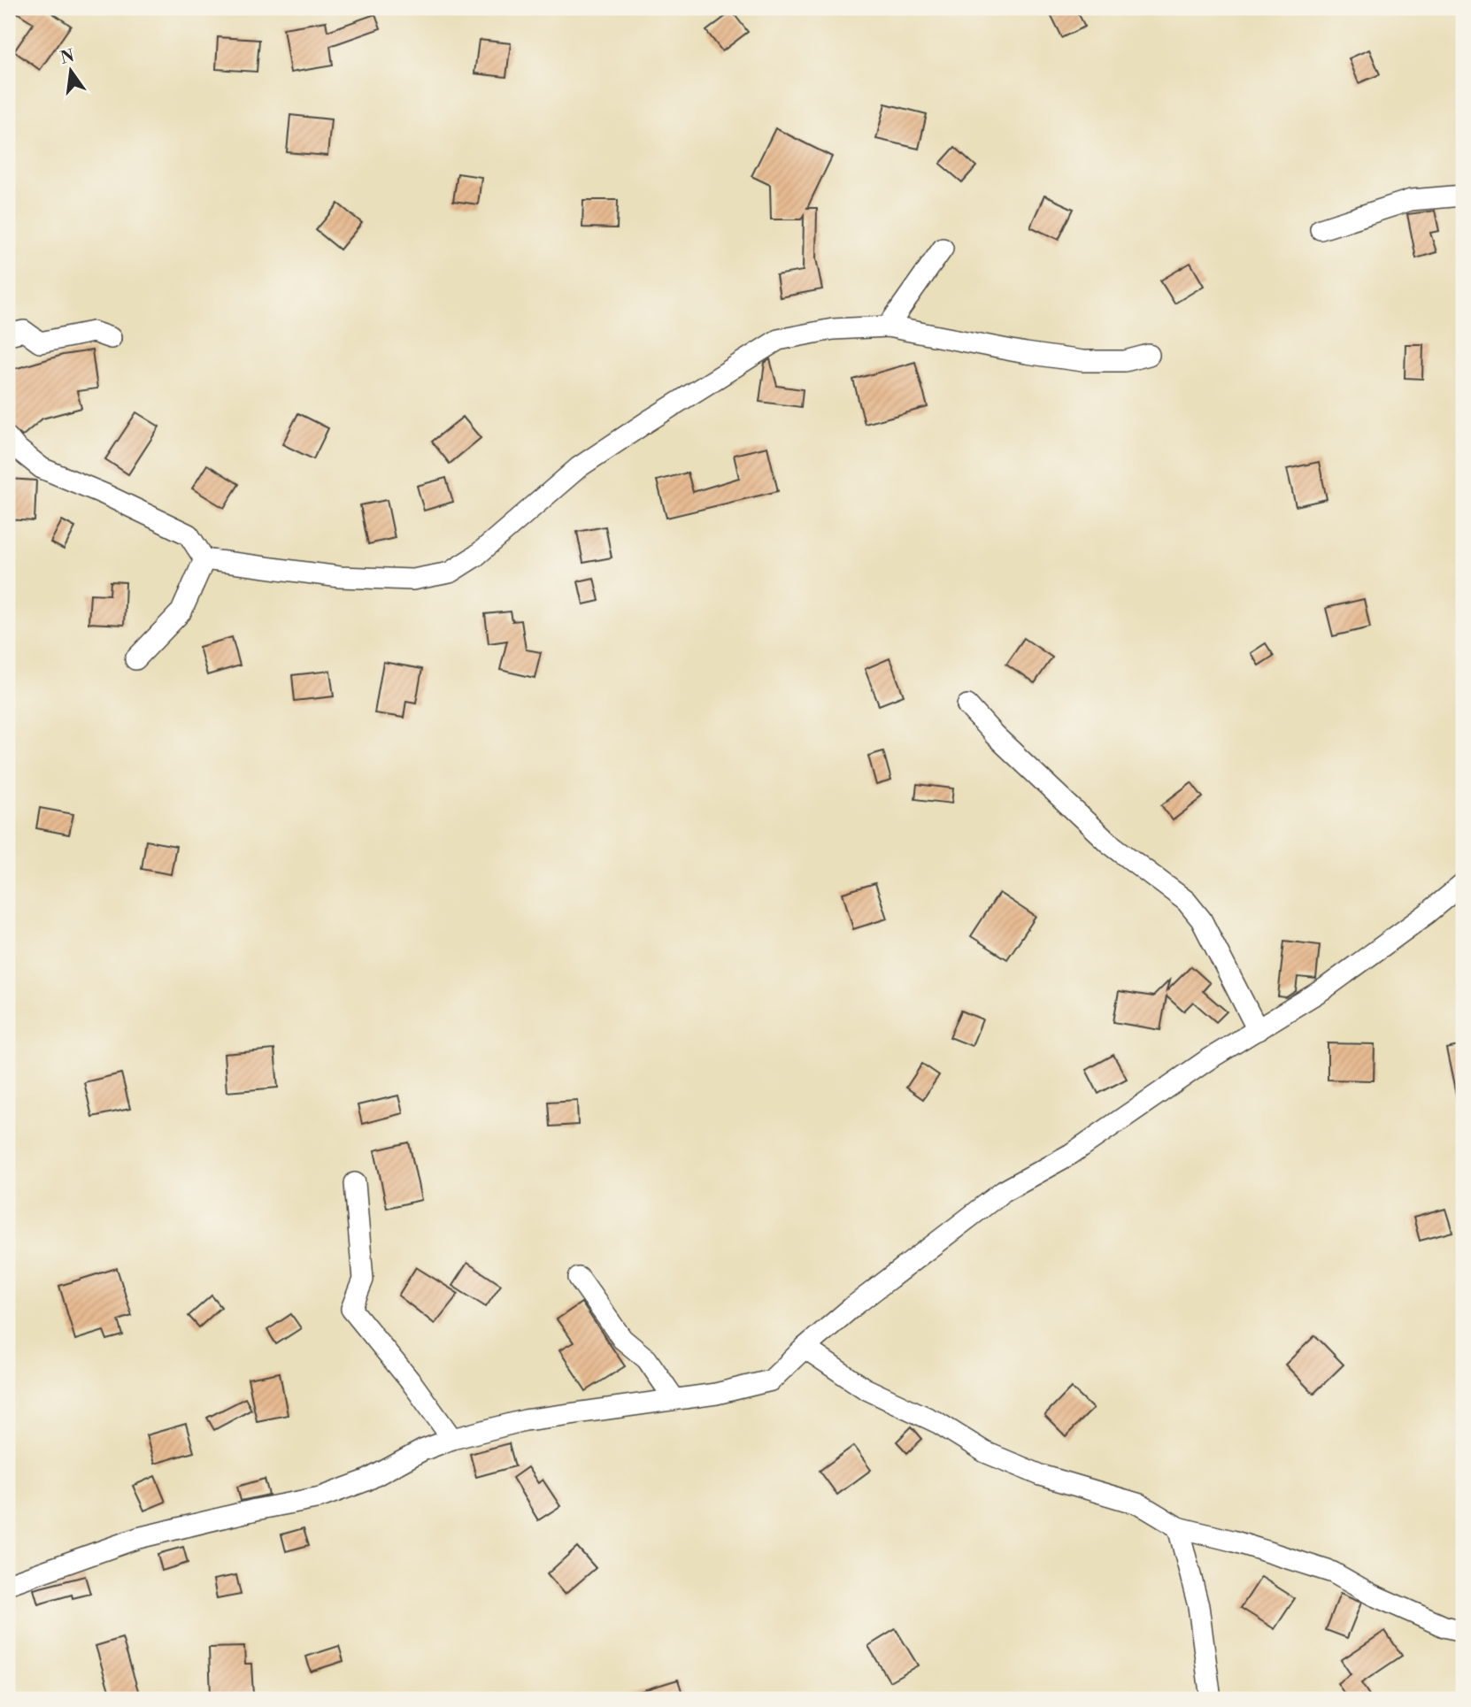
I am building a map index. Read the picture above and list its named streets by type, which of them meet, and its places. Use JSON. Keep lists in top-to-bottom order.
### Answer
{
  "north": "top"
}
